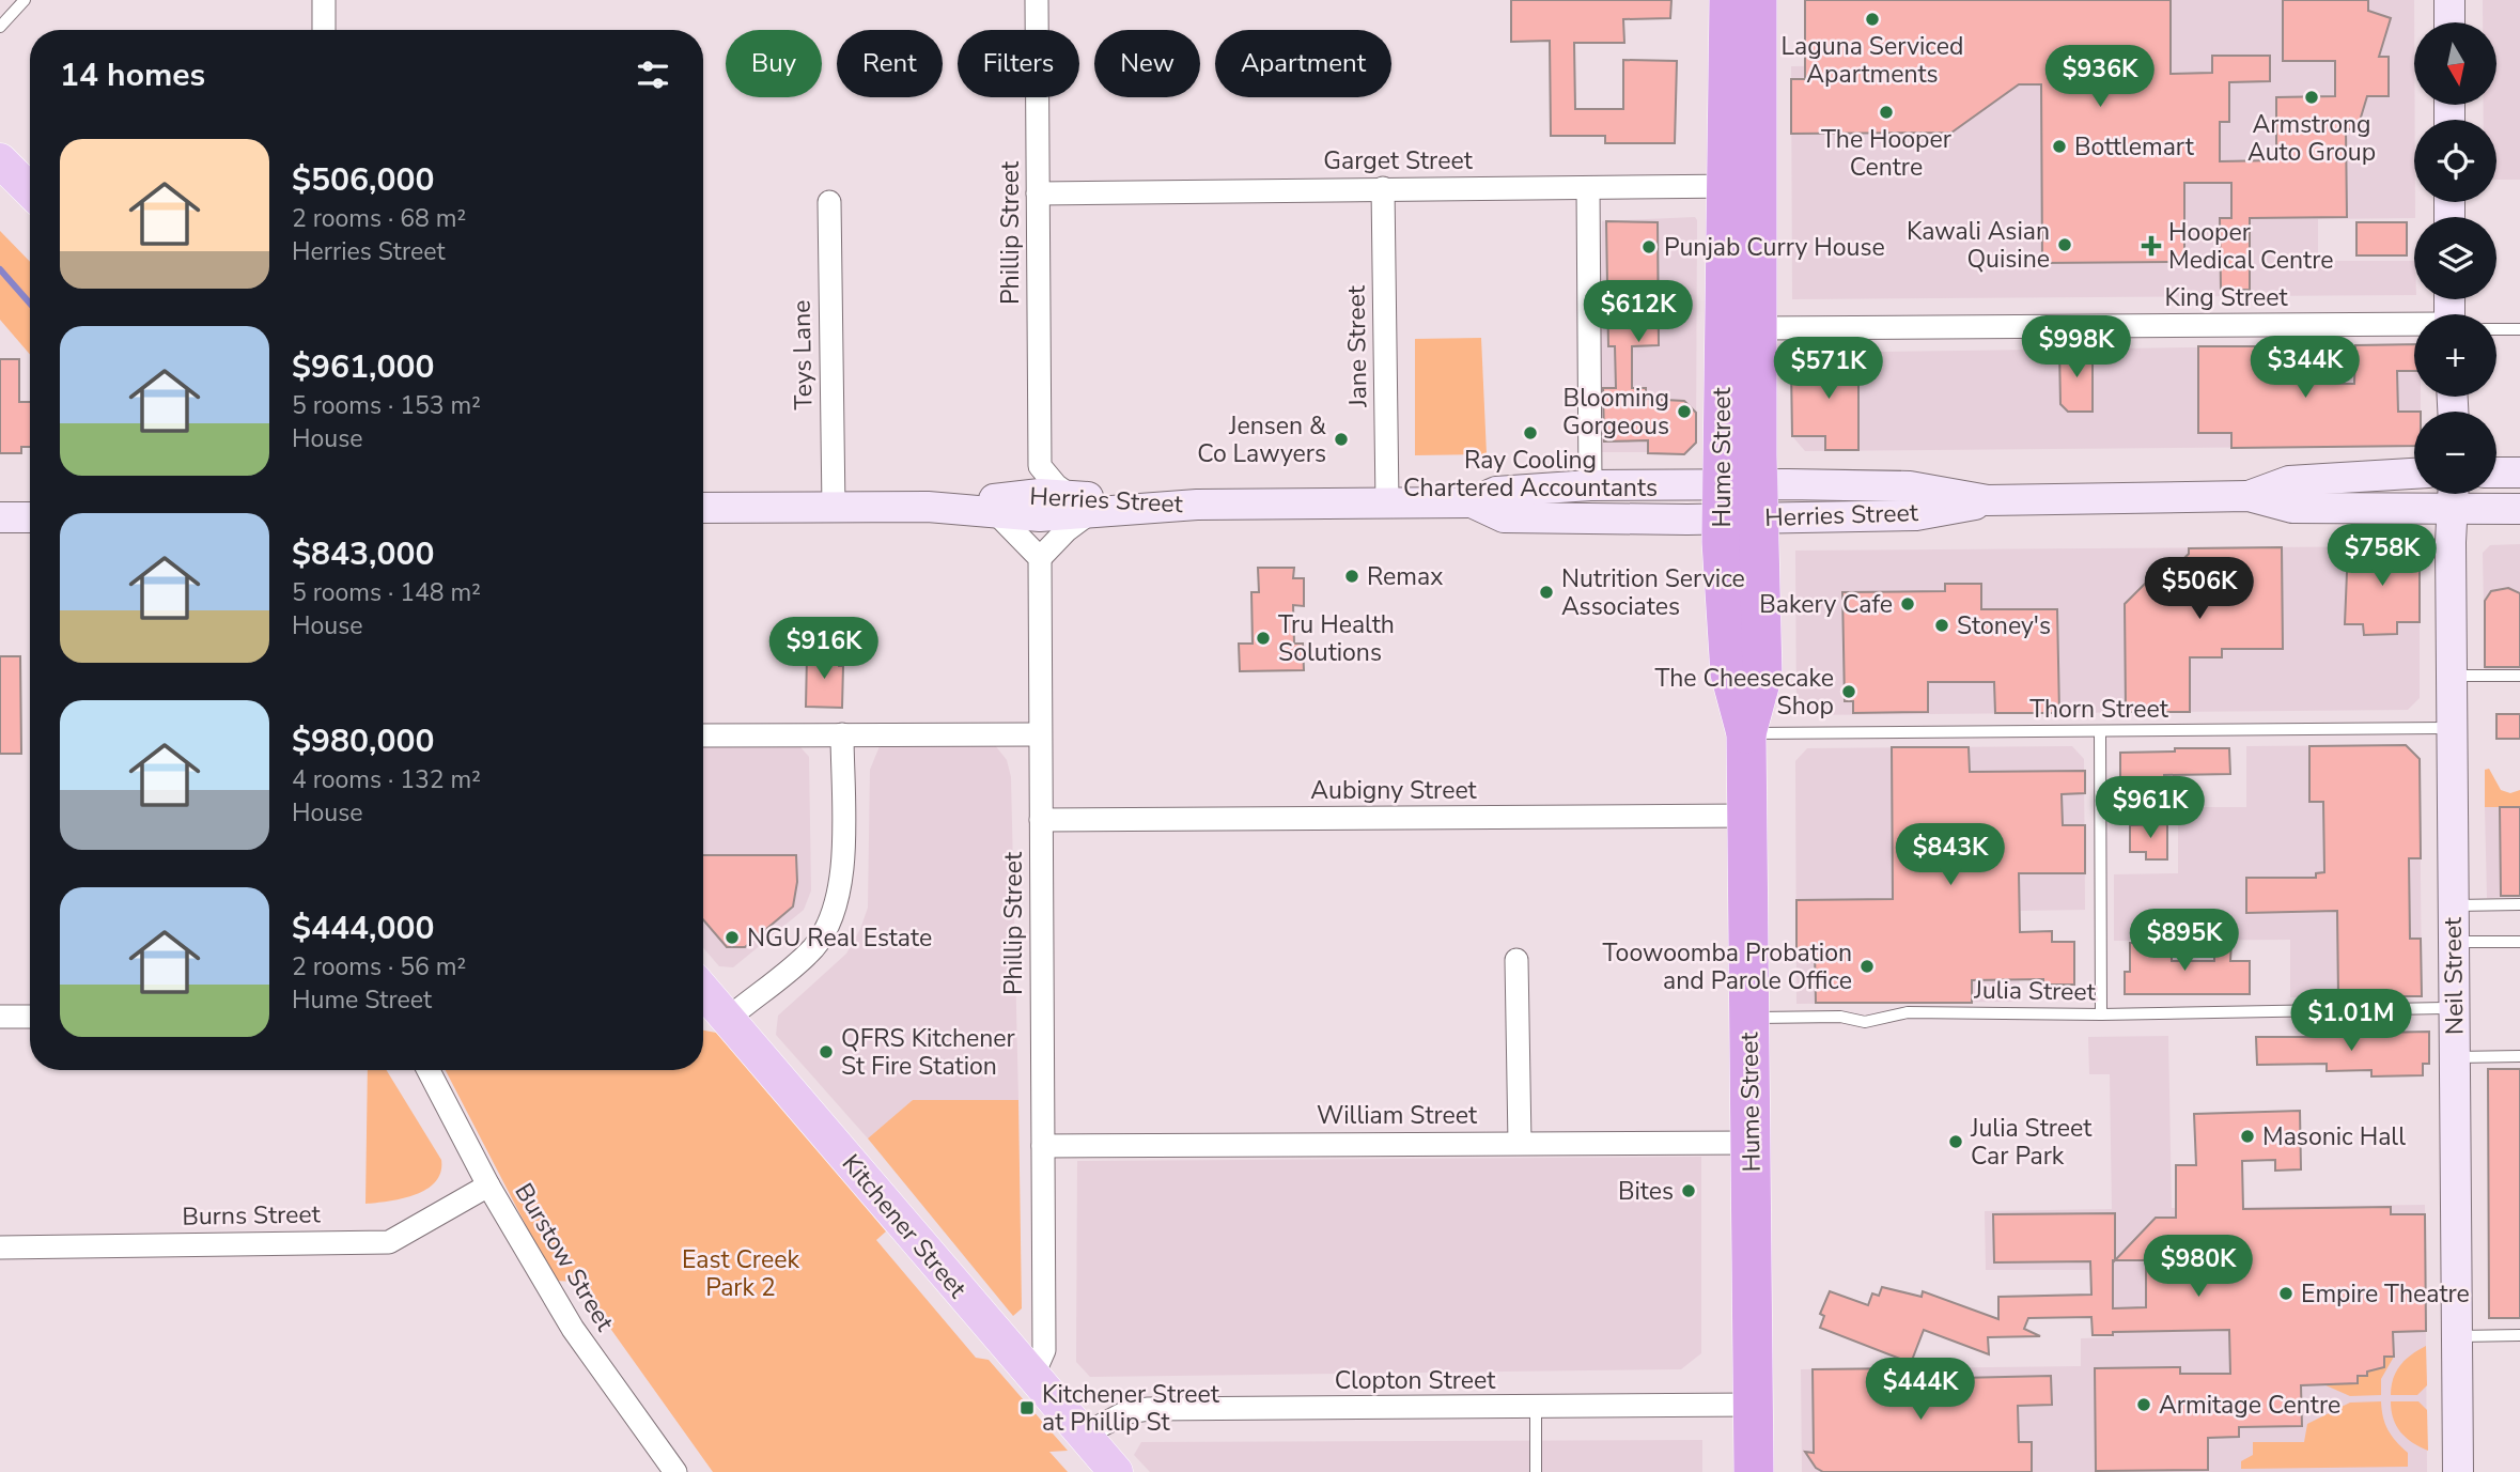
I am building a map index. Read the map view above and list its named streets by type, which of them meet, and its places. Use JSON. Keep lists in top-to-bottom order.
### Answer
{
  "streets": {
    "highway": ["Hume Street"],
    "main road": ["Herries Street", "Neil Street", "Kitchener Street"],
    "street": [
      "Garget Street",
      "Phillip Street",
      "King Street",
      "Jane Street",
      "Teys Lane",
      "Aubigny Street",
      "William Street",
      "Burns Street",
      "Burstow Street",
      "Clopton Street"
    ],
    "lane": ["Thorn Street", "Julia Street"]
  },
  "crossings": [
    ["Garget Street", "Phillip Street"],
    ["Garget Street", "Jane Street"],
    ["Garget Street", "Hume Street"],
    ["Phillip Street", "Aubigny Street"],
    ["Phillip Street", "William Street"],
    ["Phillip Street", "Kitchener Street"],
    ["King Street", "Hume Street"],
    ["Jane Street", "Herries Street"],
    ["Teys Lane", "Herries Street"],
    ["Hume Street", "Herries Street"],
    ["Hume Street", "Thorn Street"],
    ["Hume Street", "Aubigny Street"],
    ["Hume Street", "Julia Street"],
    ["Hume Street", "William Street"],
    ["Hume Street", "Clopton Street"],
    ["Herries Street", "Neil Street"],
    ["Thorn Street", "Neil Street"],
    ["Neil Street", "Julia Street"],
    ["Burns Street", "Burstow Street"],
    ["Kitchener Street", "Clopton Street"]
  ],
  "parks": ["East Creek Park 2"],
  "places": {
    "other": [
      "Laguna Serviced Apartments",
      "Armstrong Auto Group",
      "The Hooper Centre",
      "Bottlemart",
      "Kawali Asian Quisine",
      "Punjab Curry House",
      "Blooming Gorgeous",
      "Ray Cooling Chartered Accountants",
      "Jensen & Co Lawyers",
      "Remax",
      "Nutrition Service Associates",
      "Bakery Cafe",
      "Stoney's",
      "Tru Health Solutions",
      "The Cheesecake Shop",
      "NGU Real Estate",
      "Toowoomba Probation and Parole Office",
      "QFRS Kitchener St Fire Station",
      "Masonic Hall",
      "Julia Street Car Park",
      "Bites",
      "Empire Theatre",
      "Armitage Centre"
    ],
    "health": ["Hooper Medical Centre"],
    "transit": ["Kitchener Street at Phillip St"]
  },
  "north": "bottom",
  "page": {
    "map_buttons": ["+", "−"],
    "chip": [
      "Buy",
      "Rent",
      "Filters",
      "New",
      "Apartment"
    ],
    "heading": "14 homes",
    "price": [
      "$936K",
      "$612K",
      "$998K",
      "$344K",
      "$571K",
      "$758K",
      "$506K",
      "$916K",
      "$961K",
      "$843K",
      "$895K",
      "$1.01M",
      "$980K",
      "$444K"
    ],
    "list": [
      {
        "name": "$506,000",
        "note": "2 rooms · 68 m² · Herries Street"
      },
      {
        "name": "$961,000",
        "note": "5 rooms · 153 m² · House"
      },
      {
        "name": "$843,000",
        "note": "5 rooms · 148 m² · House"
      },
      {
        "name": "$980,000",
        "note": "4 rooms · 132 m² · House"
      },
      {
        "name": "$444,000",
        "note": "2 rooms · 56 m² · Hume Street"
      }
    ]
  }
}
